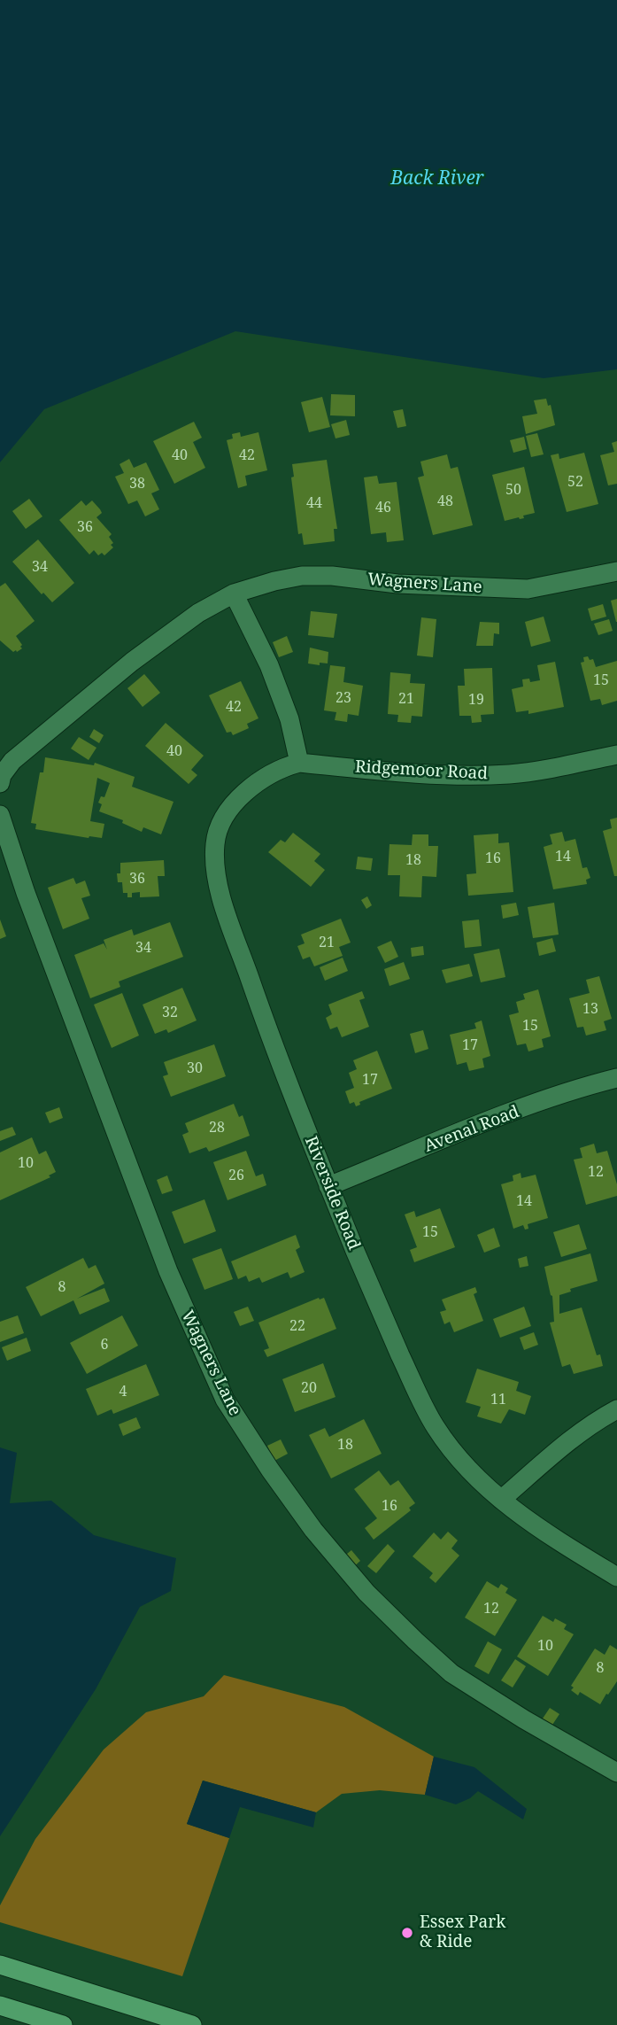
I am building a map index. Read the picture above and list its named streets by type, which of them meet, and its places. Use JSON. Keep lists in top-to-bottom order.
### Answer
{
  "streets": {
    "street": [
      "Wagners Lane",
      "Ridgemoor Road",
      "Avenal Road",
      "Riverside Road"
    ]
  },
  "crossings": [
    ["Ridgemoor Road", "Riverside Road"],
    ["Avenal Road", "Riverside Road"]
  ],
  "water": ["Back River"],
  "places": ["Essex Park & Ride"],
  "house_numbers": [
    "40",
    "42",
    "52",
    "38",
    "50",
    "48",
    "44",
    "46",
    "36",
    "34",
    "15",
    "23",
    "21",
    "19",
    "42",
    "40",
    "14",
    "16",
    "18",
    "36",
    "21",
    "34",
    "13",
    "32",
    "15",
    "17",
    "30",
    "17",
    "28",
    "10",
    "12",
    "26",
    "14",
    "15",
    "8",
    "22",
    "6",
    "20",
    "4",
    "11",
    "18",
    "16",
    "12",
    "10",
    "8"
  ]
}
